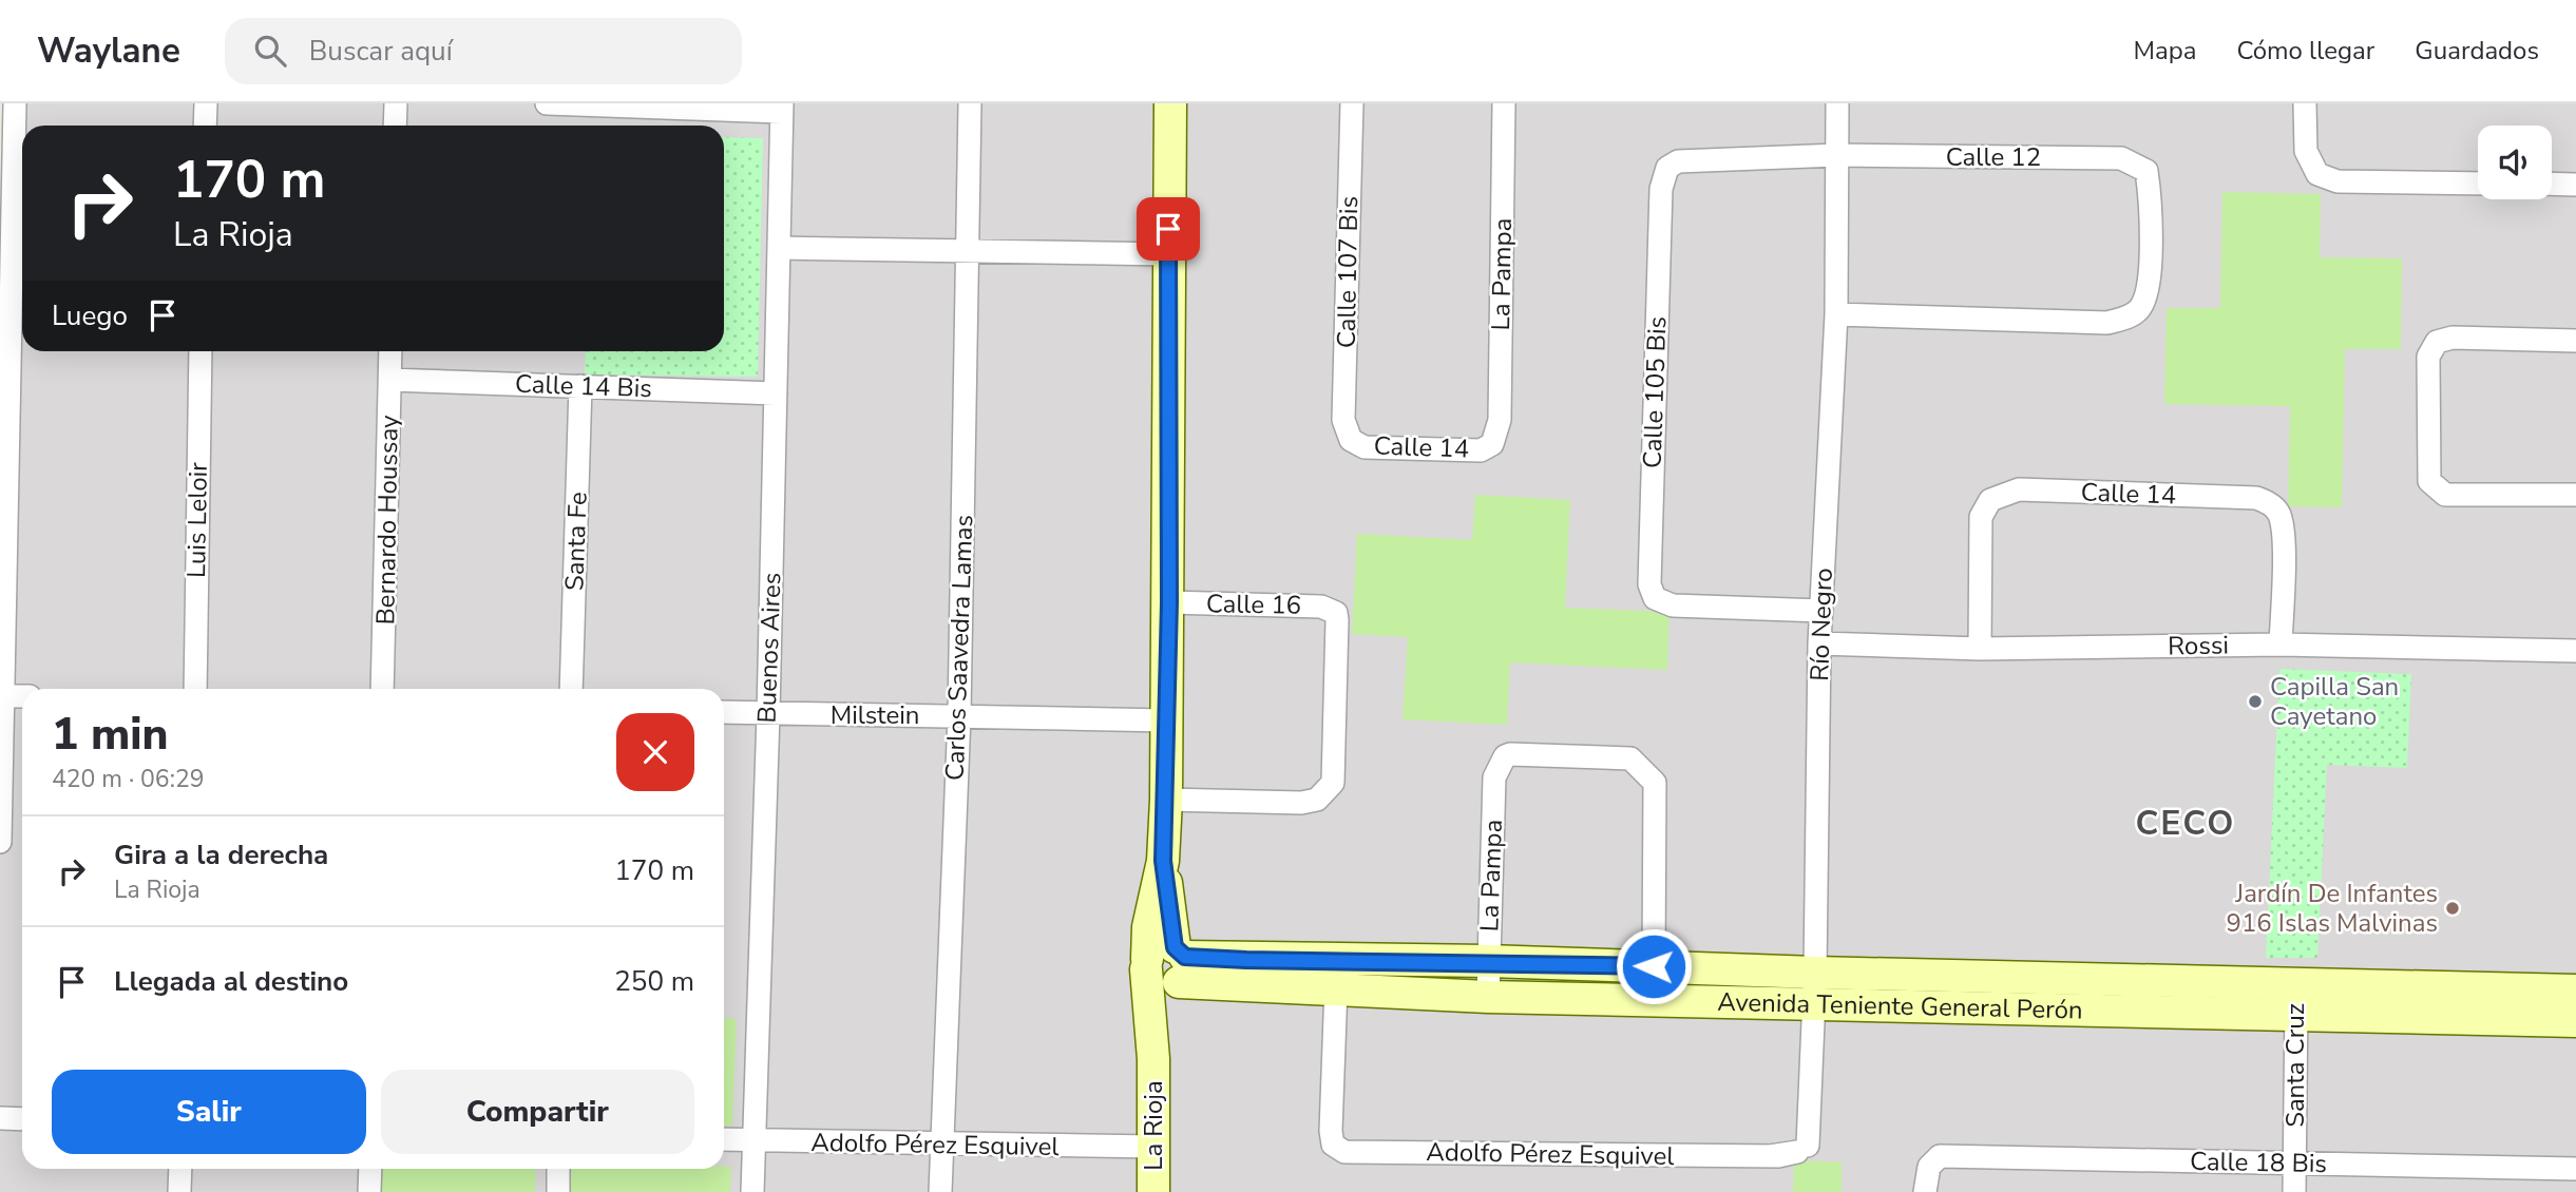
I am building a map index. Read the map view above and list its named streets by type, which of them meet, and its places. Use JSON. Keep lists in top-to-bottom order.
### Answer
{
  "streets": {
    "main road": ["Avenida Teniente General Perón", "La Rioja"],
    "street": [
      "Calle 12",
      "Calle 107 Bis",
      "La Pampa",
      "Calle 14 Bis",
      "Calle 105 Bis",
      "Calle 14",
      "Luis Leloir",
      "Bernardo Houssay",
      "Santa Fe",
      "Calle 16",
      "Río Negro",
      "Rossi",
      "Buenos Aires",
      "Carlos Saavedra Lamas",
      "Milstein",
      "Santa Cruz",
      "Adolfo Pérez Esquivel",
      "Calle 18 Bis"
    ]
  },
  "crossings": [
    ["Calle 12", "Calle 105 Bis"],
    ["Calle 12", "Río Negro"],
    ["Calle 107 Bis", "Calle 14"],
    ["La Pampa", "Calle 14"],
    ["La Pampa", "Avenida Teniente General Perón"],
    ["Calle 14 Bis", "Bernardo Houssay"],
    ["Calle 14 Bis", "Santa Fe"],
    ["Calle 14 Bis", "Buenos Aires"],
    ["Calle 105 Bis", "Río Negro"],
    ["Calle 14", "Rossi"],
    ["Calle 16", "La Rioja"],
    ["Río Negro", "Rossi"],
    ["Río Negro", "Avenida Teniente General Perón"],
    ["Buenos Aires", "Milstein"],
    ["Buenos Aires", "Adolfo Pérez Esquivel"],
    ["Carlos Saavedra Lamas", "Milstein"],
    ["Carlos Saavedra Lamas", "Adolfo Pérez Esquivel"],
    ["Milstein", "La Rioja"],
    ["Avenida Teniente General Perón", "Santa Cruz"],
    ["Avenida Teniente General Perón", "La Rioja"],
    ["Avenida Teniente General Perón", "Adolfo Pérez Esquivel"],
    ["Santa Cruz", "Calle 18 Bis"],
    ["La Rioja", "Adolfo Pérez Esquivel"]
  ],
  "districts": ["CECO"],
  "places": ["Capilla San Cayetano", "Jardín De Infantes 916 Islas Malvinas"],
  "page": {
    "header": "Waylane",
    "search": "Buscar aquí",
    "nav": ["Mapa", "Cómo llegar", "Guardados"],
    "turn": ["170 m", "La Rioja"],
    "then": "Luego",
    "heading": ["1 min", "420 m · 06:29"],
    "list": [
      {
        "name": "Gira a la derecha",
        "note": "La Rioja",
        "value": "170 m"
      },
      {
        "name": "Llegada al destino",
        "value": "250 m"
      }
    ],
    "buttons": ["Salir", "Compartir"]
  }
}
